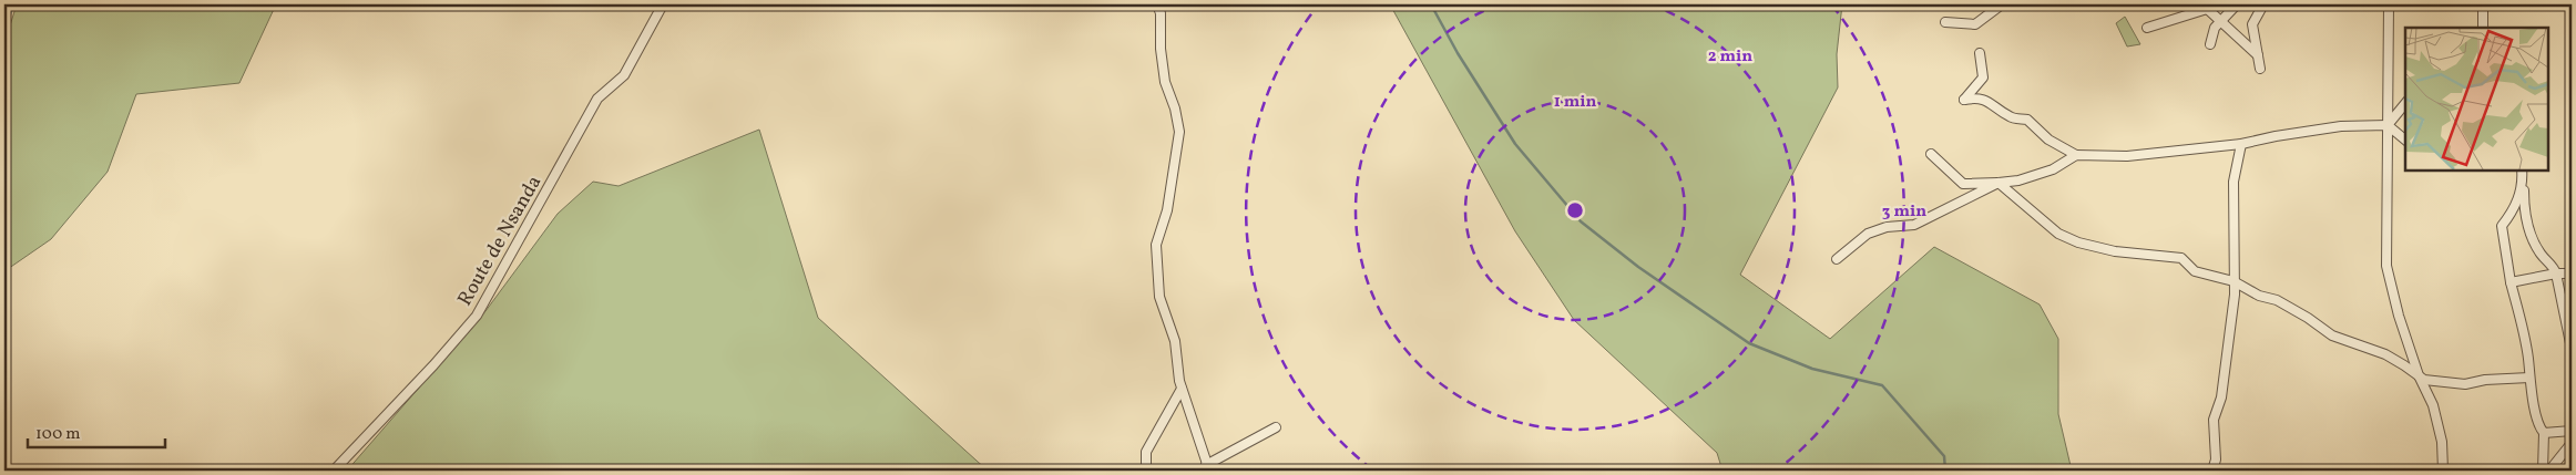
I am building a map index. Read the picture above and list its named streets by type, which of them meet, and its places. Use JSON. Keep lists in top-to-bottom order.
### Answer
{
  "streets": {
    "street": ["Route de Nsanda"]
  },
  "scale_bar": "100 m",
  "rings": ["2 min", "1 min", "3 min"]
}
